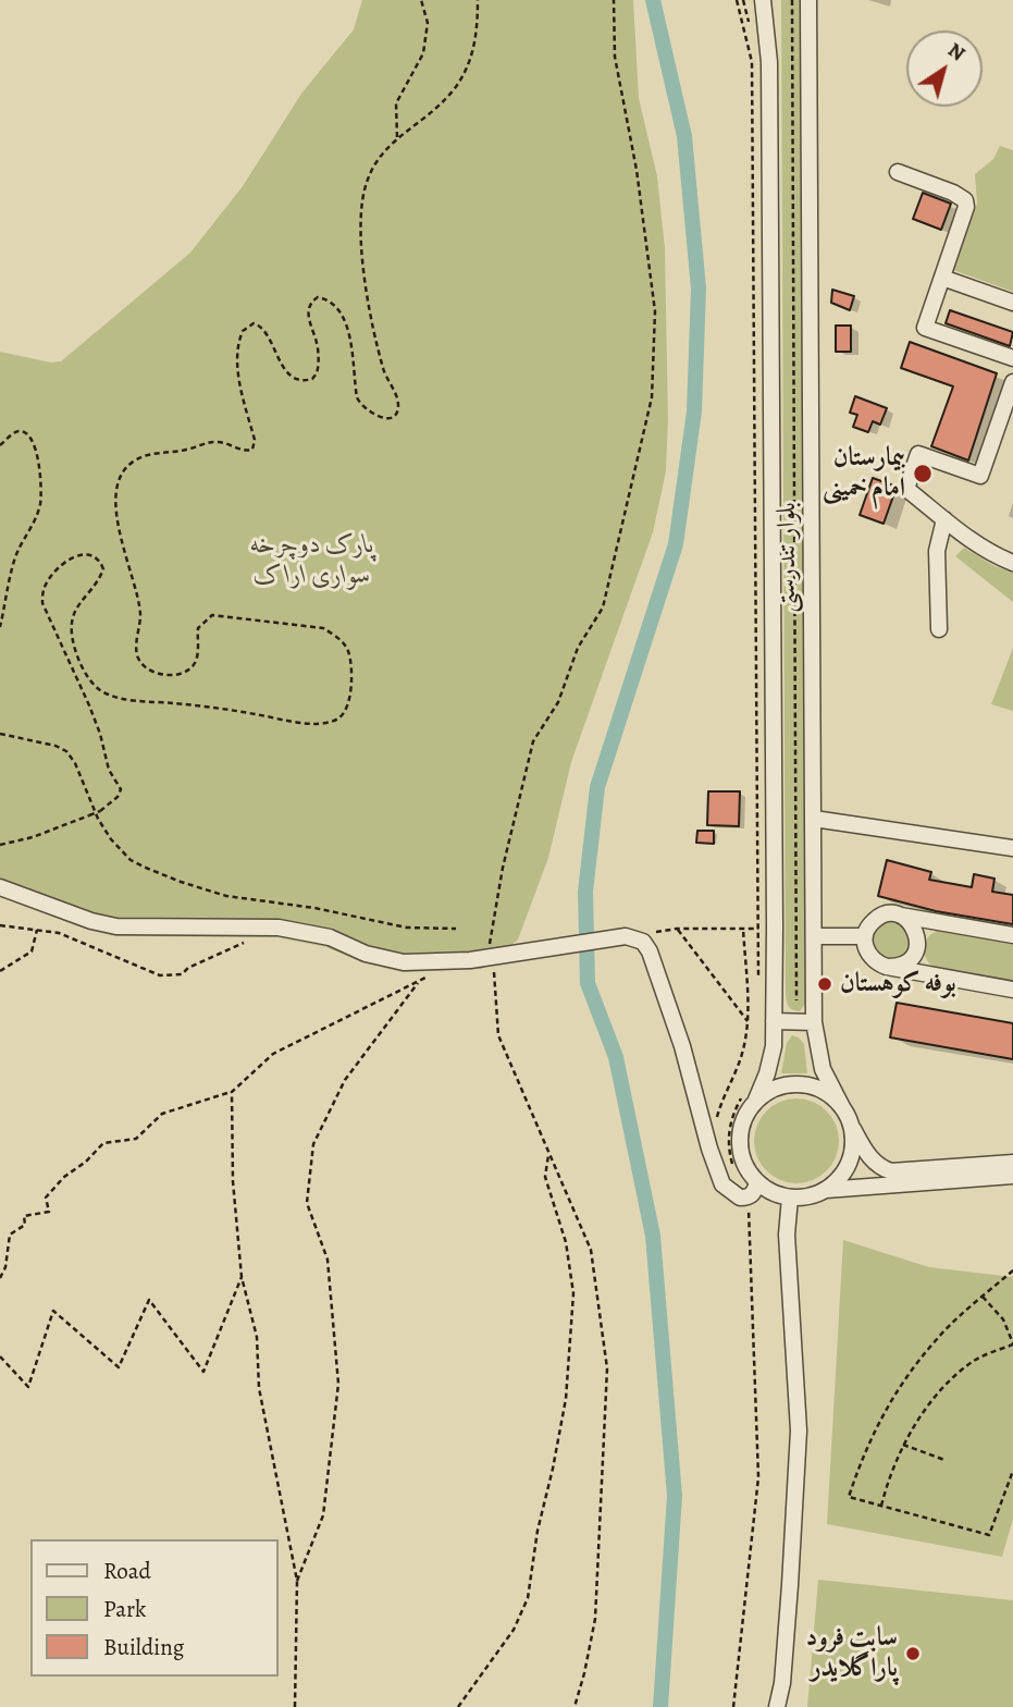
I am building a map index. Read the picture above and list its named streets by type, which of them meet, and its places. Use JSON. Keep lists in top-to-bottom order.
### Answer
{
  "streets": {
    "street": ["بلوار تندرستی"]
  },
  "parks": ["پارک دوچرخه سواری اراک"],
  "places": ["بیمارستان امام خمینی", "بوفه کوهستان", "سایت فرود پاراگلایدر"],
  "legend": ["Road", "Park", "Building"],
  "north": "top right"
}
